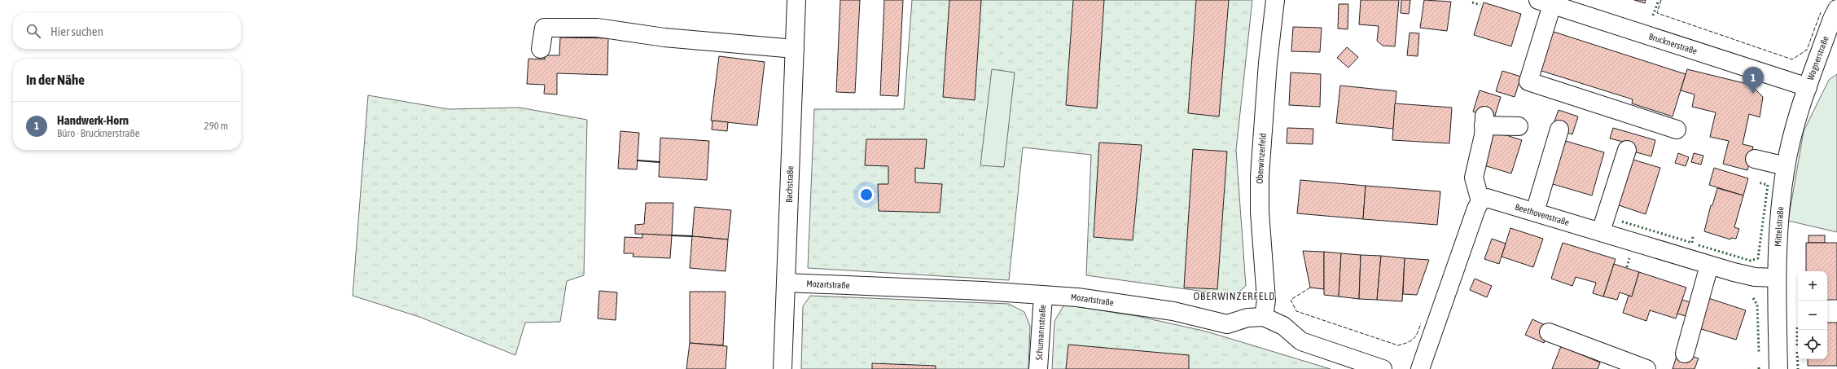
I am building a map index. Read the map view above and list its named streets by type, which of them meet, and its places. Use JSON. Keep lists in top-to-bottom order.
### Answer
{
  "streets": {
    "street": [
      "Brucknerstraße",
      "Wagnerstraße",
      "Oberwinzerfeld",
      "Bachstraße",
      "Beethovenstraße",
      "Mittelstraße",
      "Mozartstraße",
      "Schumannstraße"
    ]
  },
  "crossings": [
    ["Brucknerstraße", "Wagnerstraße"],
    ["Brucknerstraße", "Mittelstraße"],
    ["Wagnerstraße", "Mittelstraße"],
    ["Oberwinzerfeld", "Mozartstraße"],
    ["Bachstraße", "Mozartstraße"],
    ["Beethovenstraße", "Mittelstraße"],
    ["Mozartstraße", "Schumannstraße"]
  ],
  "districts": ["OBERWINZERFELD"],
  "page": {
    "search": "Hier suchen",
    "heading": "In der Nähe",
    "pins": "1",
    "list": [
      {
        "mark": "1",
        "name": "Handwerk-Horn",
        "note": "Büro · Brucknerstraße",
        "value": "290 m"
      }
    ],
    "map_buttons": ["+", "−"]
  }
}
